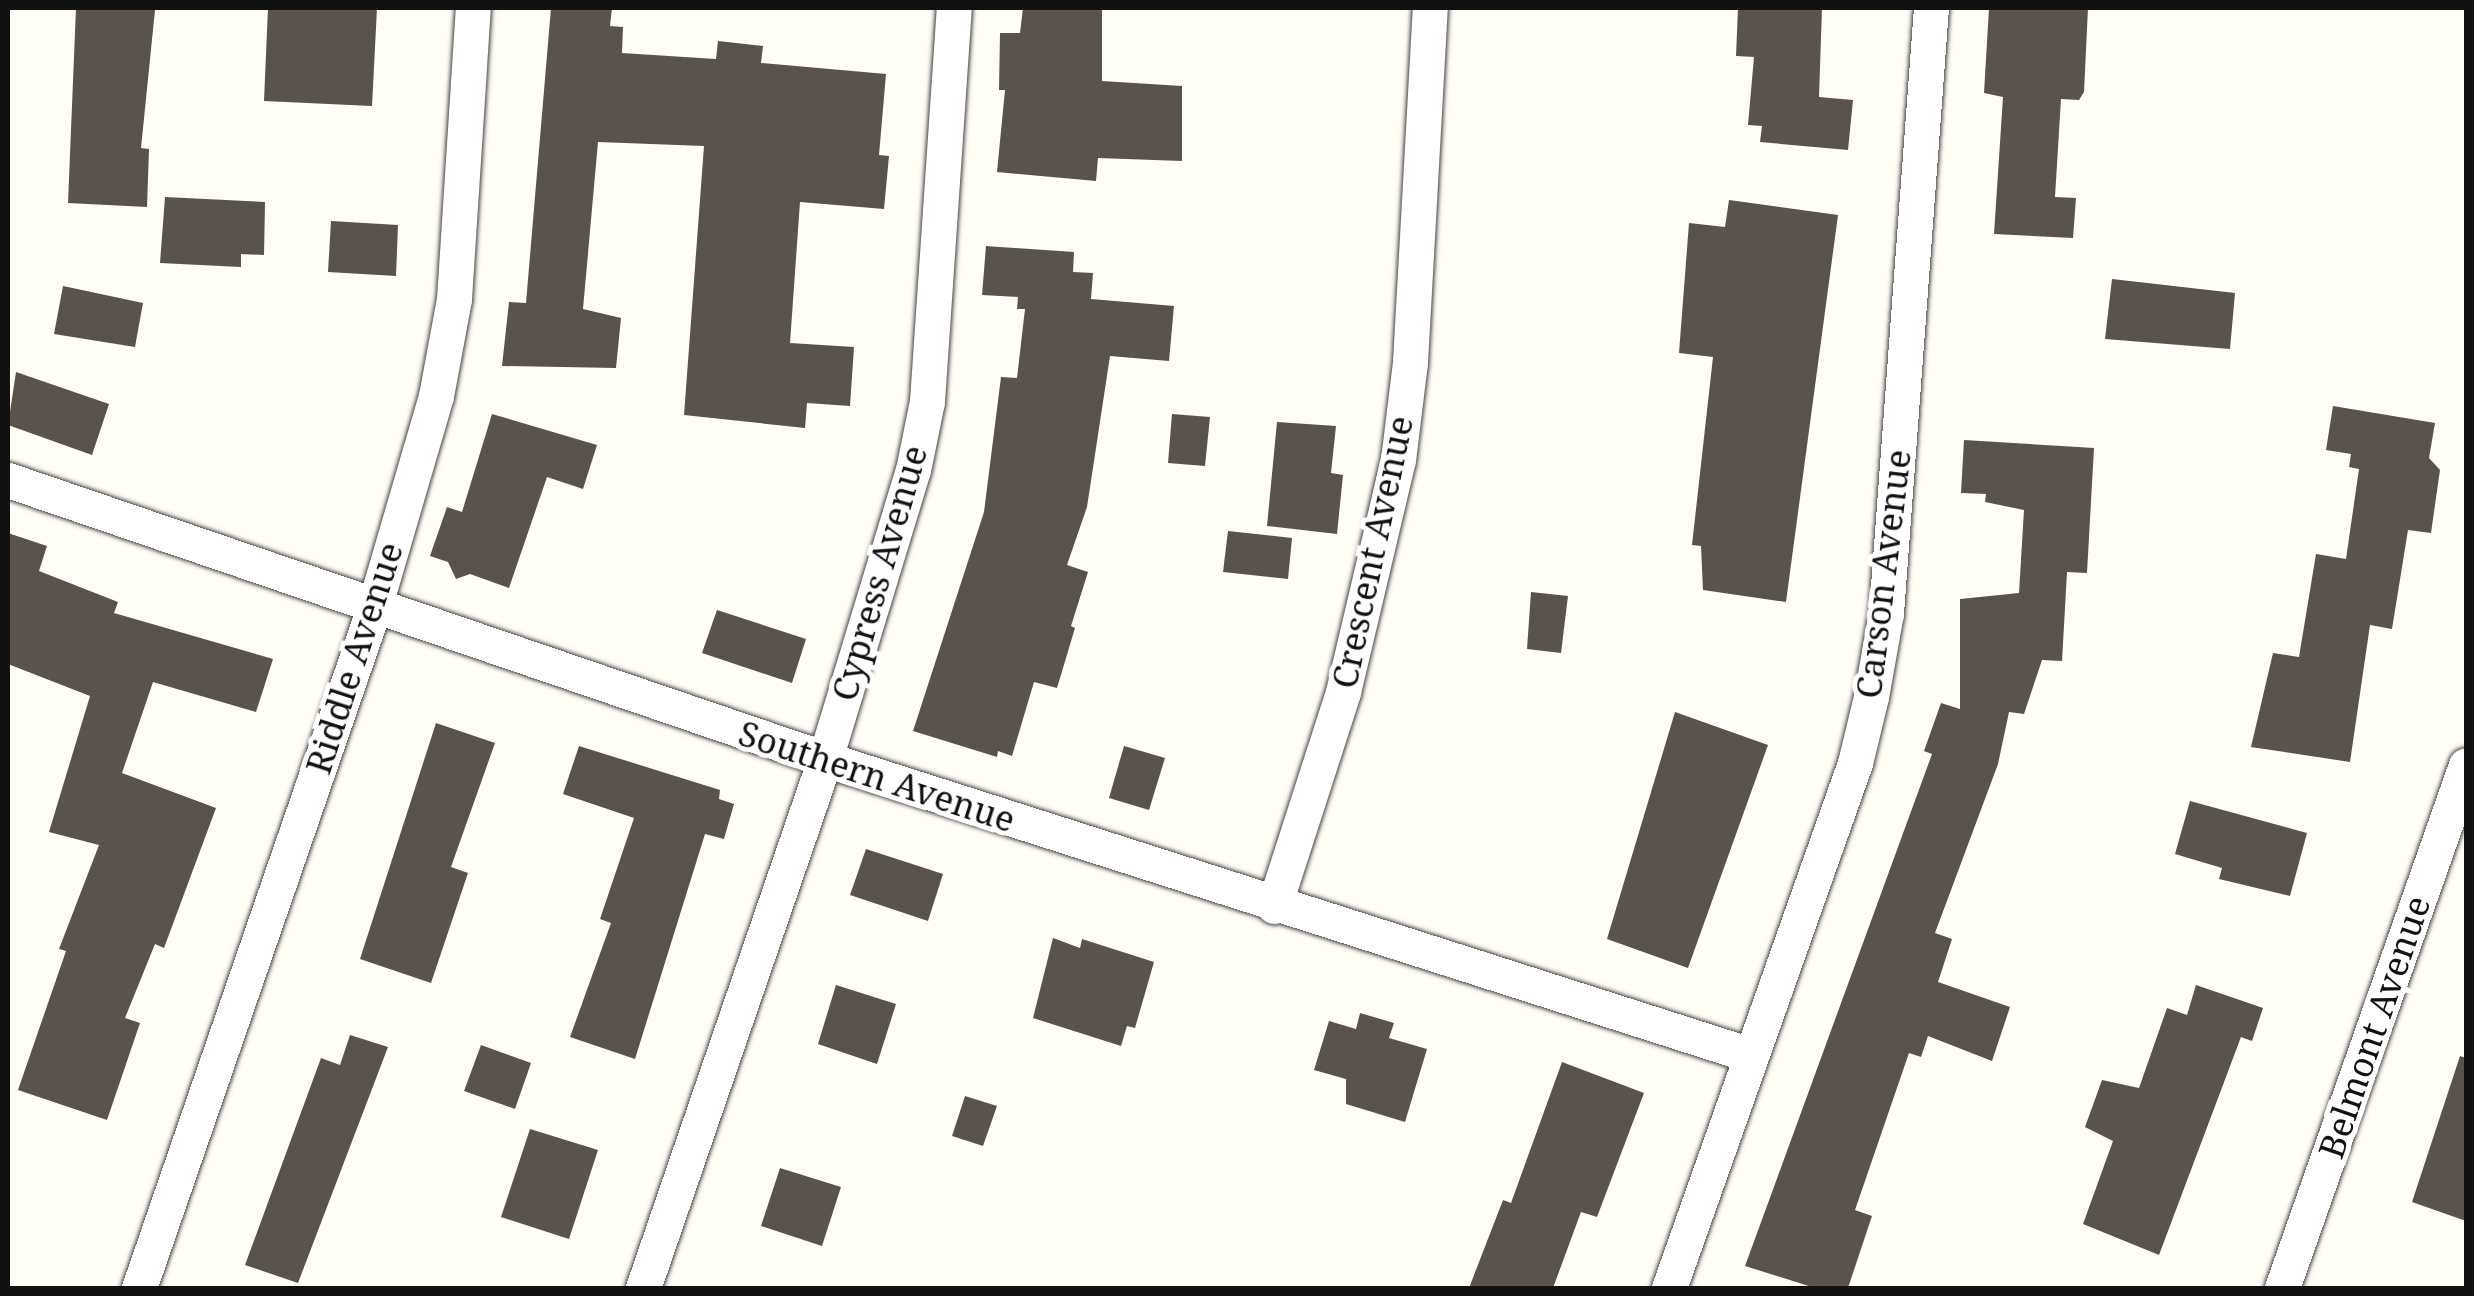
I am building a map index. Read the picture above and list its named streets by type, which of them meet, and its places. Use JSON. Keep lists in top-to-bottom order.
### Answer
{
  "streets": {
    "street": [
      "Crescent Avenue",
      "Cypress Avenue",
      "Carson Avenue",
      "Riddle Avenue",
      "Southern Avenue",
      "Belmont Avenue"
    ]
  },
  "crossings": [
    ["Crescent Avenue", "Southern Avenue"],
    ["Cypress Avenue", "Southern Avenue"],
    ["Carson Avenue", "Southern Avenue"],
    ["Riddle Avenue", "Southern Avenue"]
  ]
}
